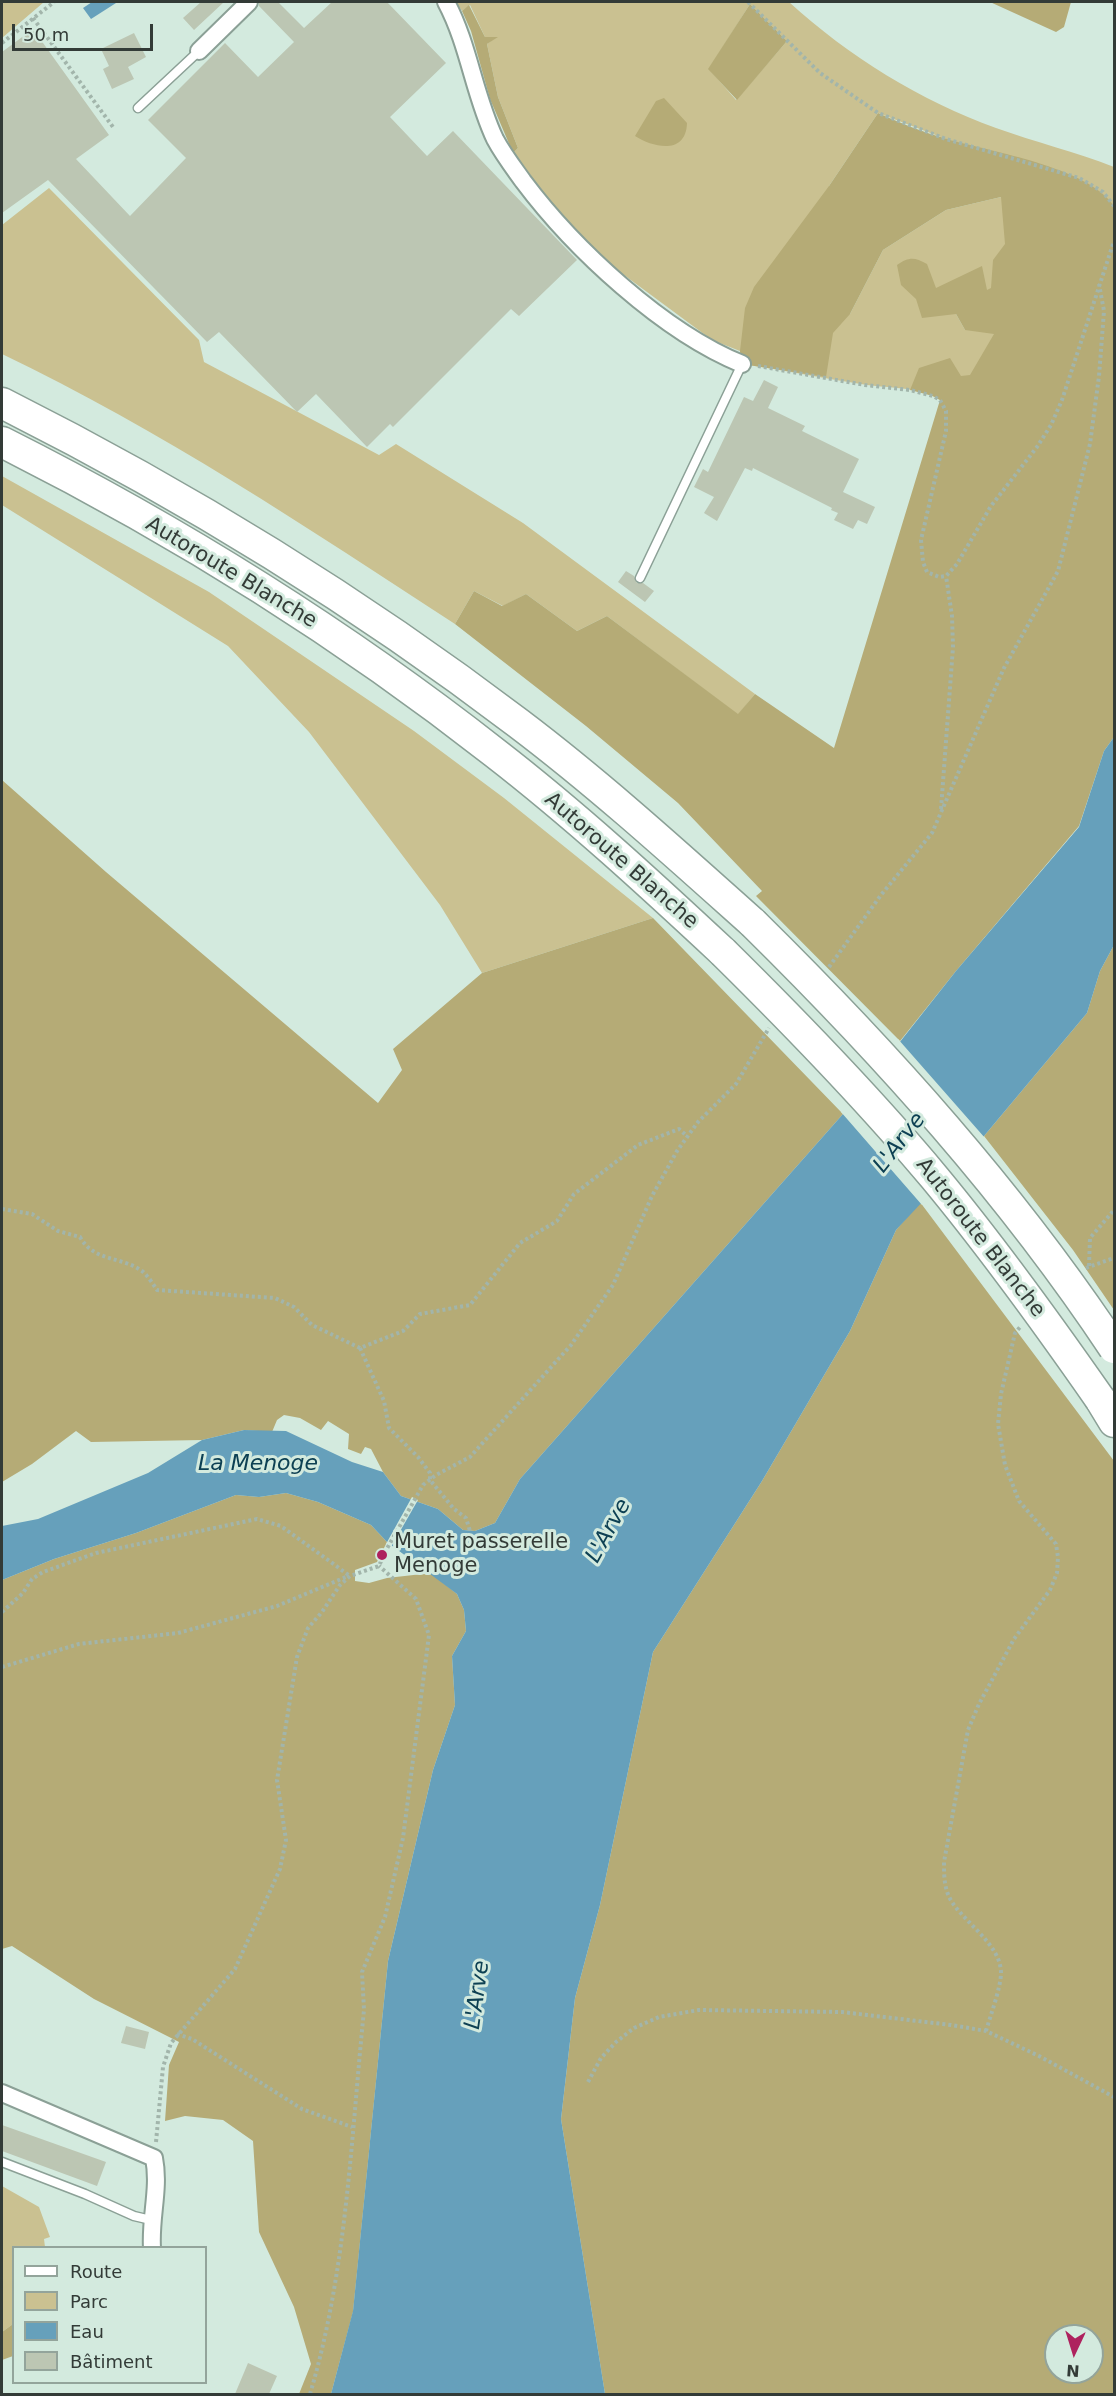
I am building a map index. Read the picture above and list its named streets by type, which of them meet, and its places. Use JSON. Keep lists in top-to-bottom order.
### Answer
{
  "streets": {
    "highway": ["Autoroute Blanche"]
  },
  "water": ["L'Arve", "La Menoge"],
  "places": ["Muret passerelle Menoge"],
  "legend": [
    "Route",
    "Parc",
    "Eau",
    "Bâtiment"
  ],
  "scale_bar": "50 m",
  "north": "bottom"
}
